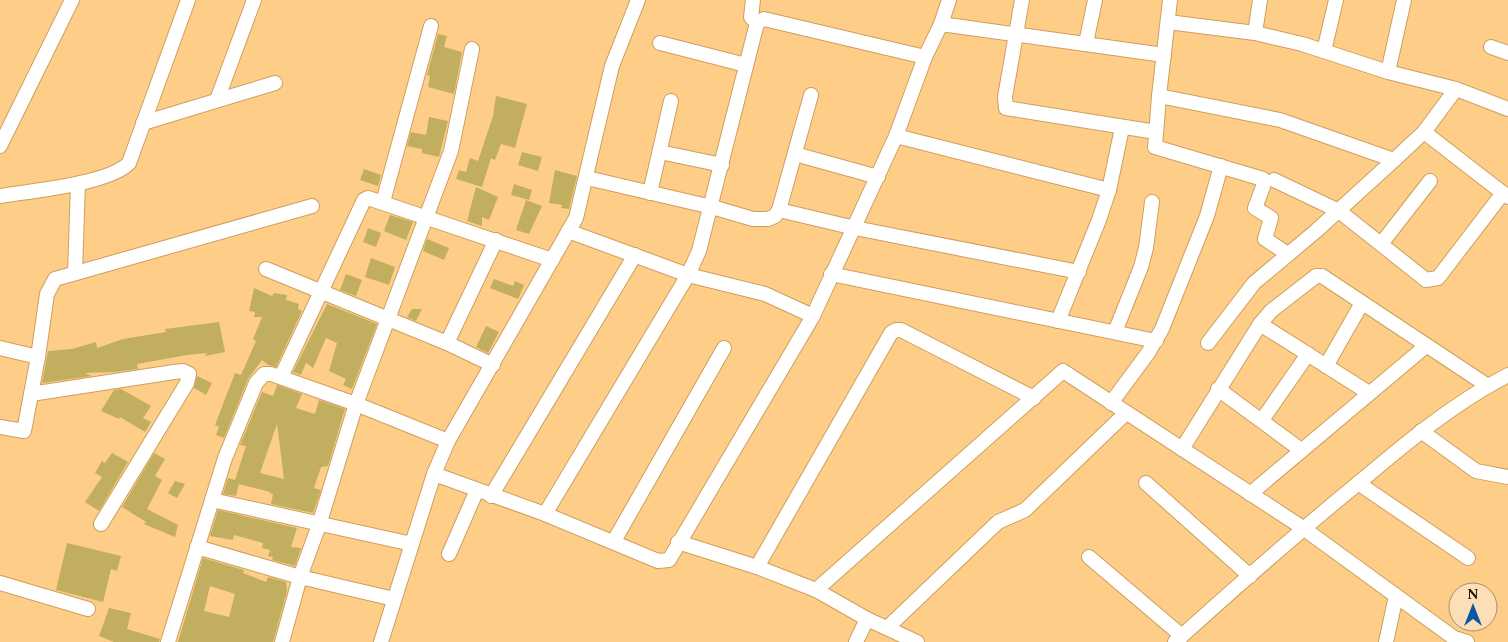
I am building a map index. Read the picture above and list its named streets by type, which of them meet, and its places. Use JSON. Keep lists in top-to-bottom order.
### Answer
{
  "north": "top"
}
